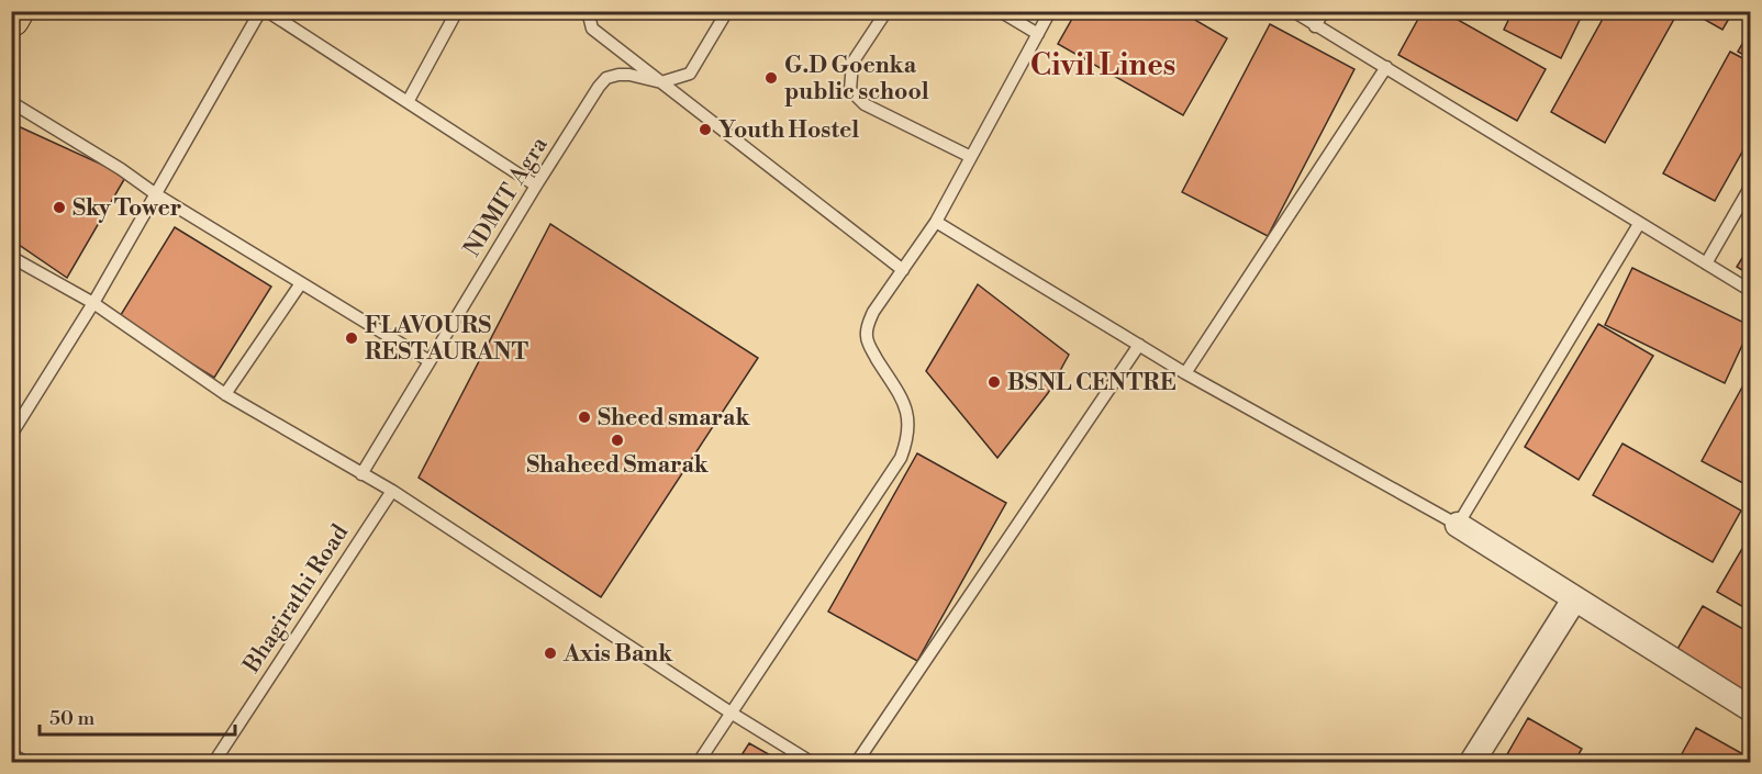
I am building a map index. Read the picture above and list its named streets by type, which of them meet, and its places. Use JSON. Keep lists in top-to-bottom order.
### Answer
{
  "streets": {
    "lane": ["NDMIT Agra", "Bhagirathi Road"]
  },
  "districts": ["Civil Lines"],
  "places": [
    "G.D Goenka public school",
    "Youth Hostel",
    "Sky Tower",
    "FLAVOURS RESTAURANT",
    "BSNL CENTRE",
    "Sheed smarak",
    "Shaheed Smarak",
    "Axis Bank"
  ],
  "scale_bar": "50 m"
}
